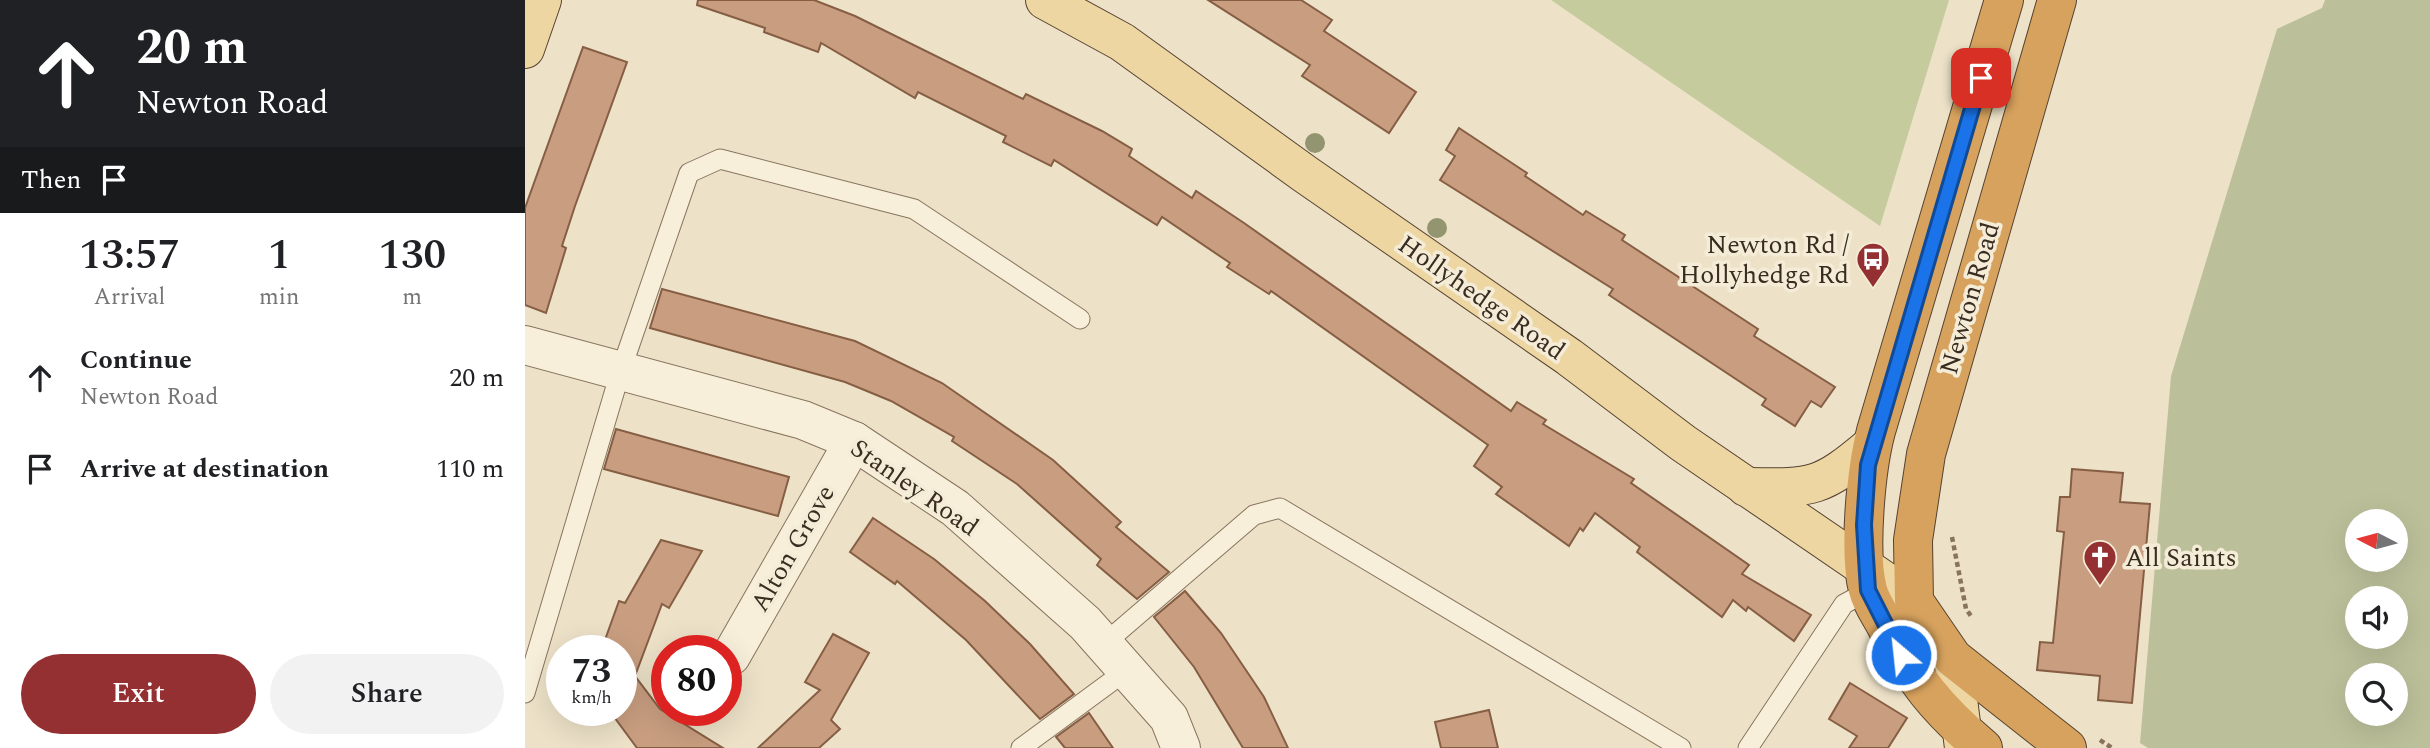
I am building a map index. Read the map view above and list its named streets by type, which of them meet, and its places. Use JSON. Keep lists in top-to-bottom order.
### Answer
{
  "streets": {
    "highway": ["Newton Road"],
    "main road": ["Hollyhedge Road"],
    "street": ["Stanley Road", "Alton Grove"]
  },
  "crossings": [
    ["Hollyhedge Road", "Newton Road"],
    ["Stanley Road", "Alton Grove"]
  ],
  "places": {
    "bus stop": ["Newton Rd / Hollyhedge Rd"],
    "church": ["All Saints"]
  },
  "north": "left",
  "page": {
    "turn": ["20 m", "Newton Road"],
    "then": "Then",
    "eta": [
      "13:57",
      "Arrival",
      "1",
      "min",
      "130",
      "m"
    ],
    "list": [
      {
        "name": "Continue",
        "note": "Newton Road",
        "value": "20 m"
      },
      {
        "name": "Arrive at destination",
        "value": "110 m"
      }
    ],
    "speed": "73 km/h",
    "limit": "80",
    "buttons": ["Exit", "Share"]
  }
}
